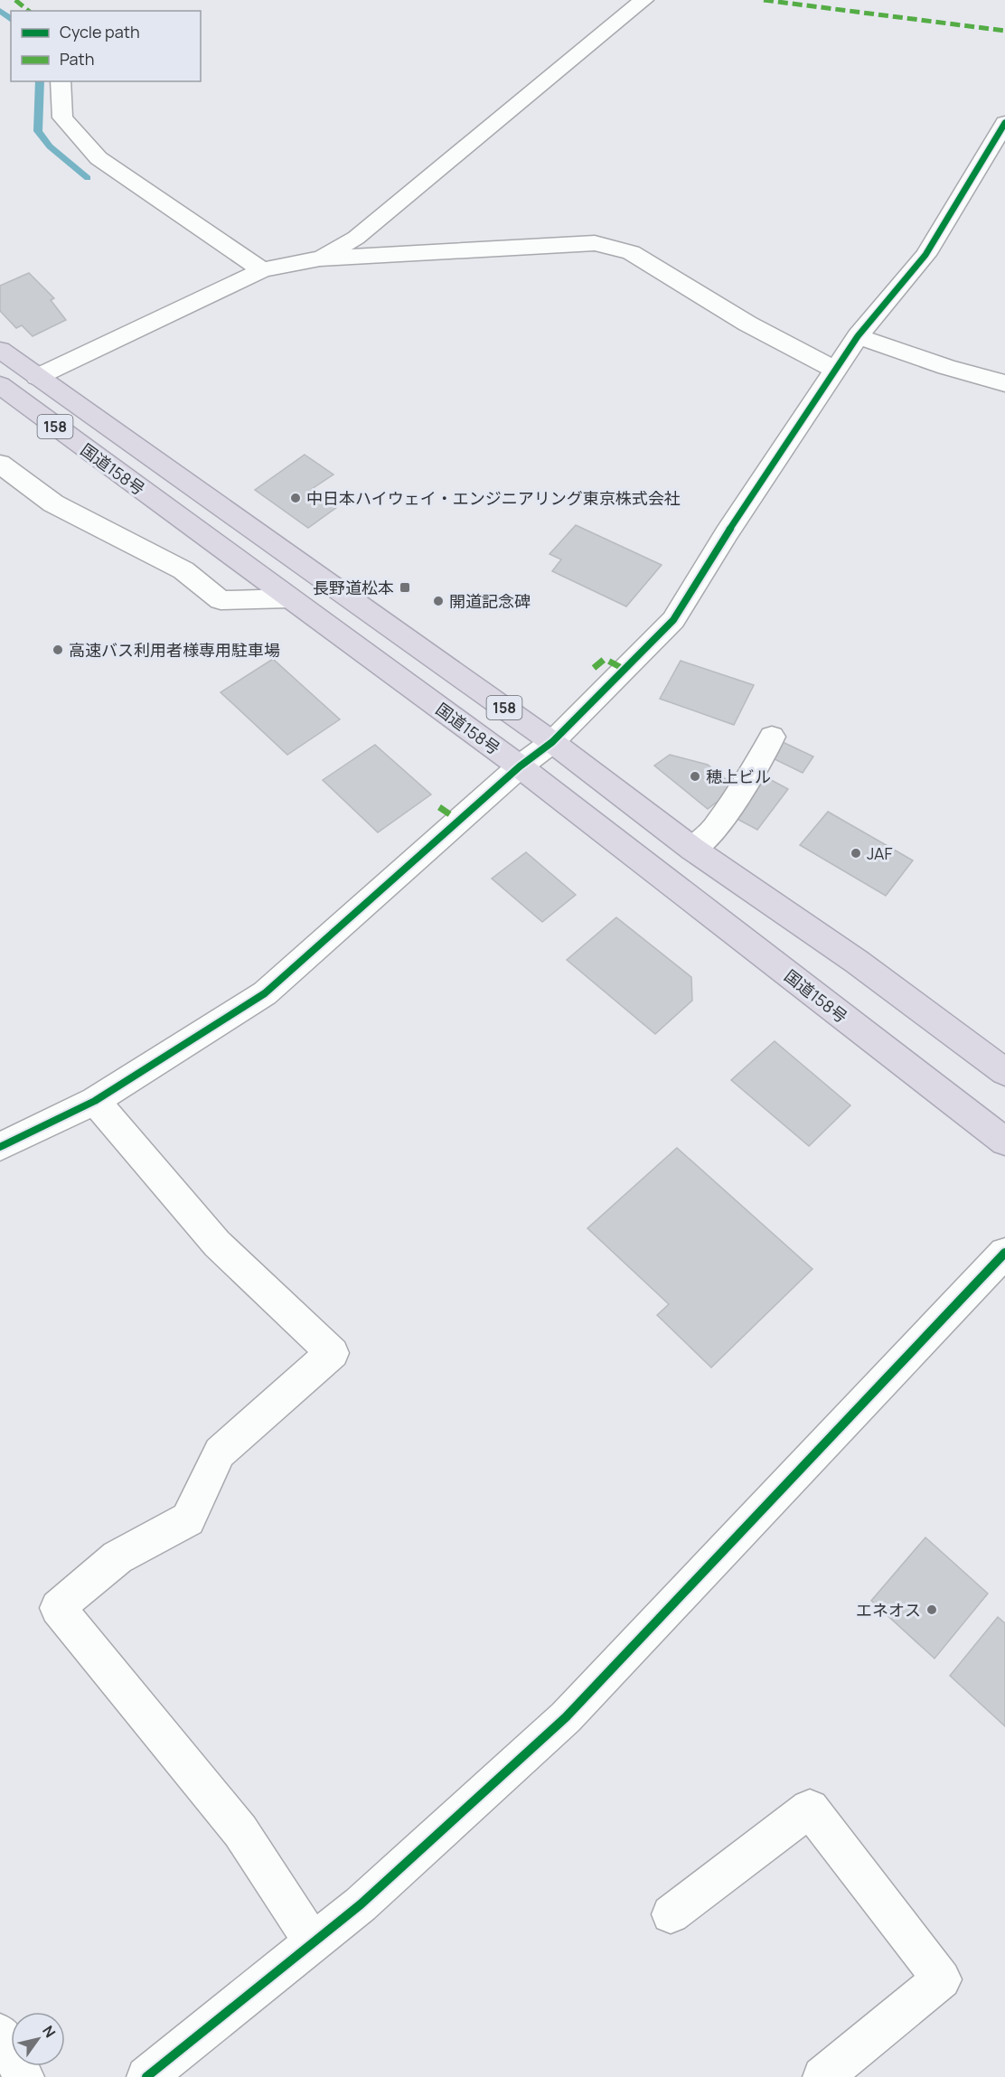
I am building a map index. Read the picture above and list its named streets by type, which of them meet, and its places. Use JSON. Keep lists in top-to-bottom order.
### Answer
{
  "streets": {
    "highway": ["158", "国道158号"]
  },
  "places": {
    "other": [
      "中日本ハイウェイ・エンジニアリング東京株式会社",
      "開道記念碑",
      "高速バス利用者様専用駐車場",
      "穂上ビル",
      "JAF",
      "エネオス"
    ],
    "transit": ["長野道松本"]
  },
  "legend": ["Cycle path", "Path"],
  "north": "top right"
}
